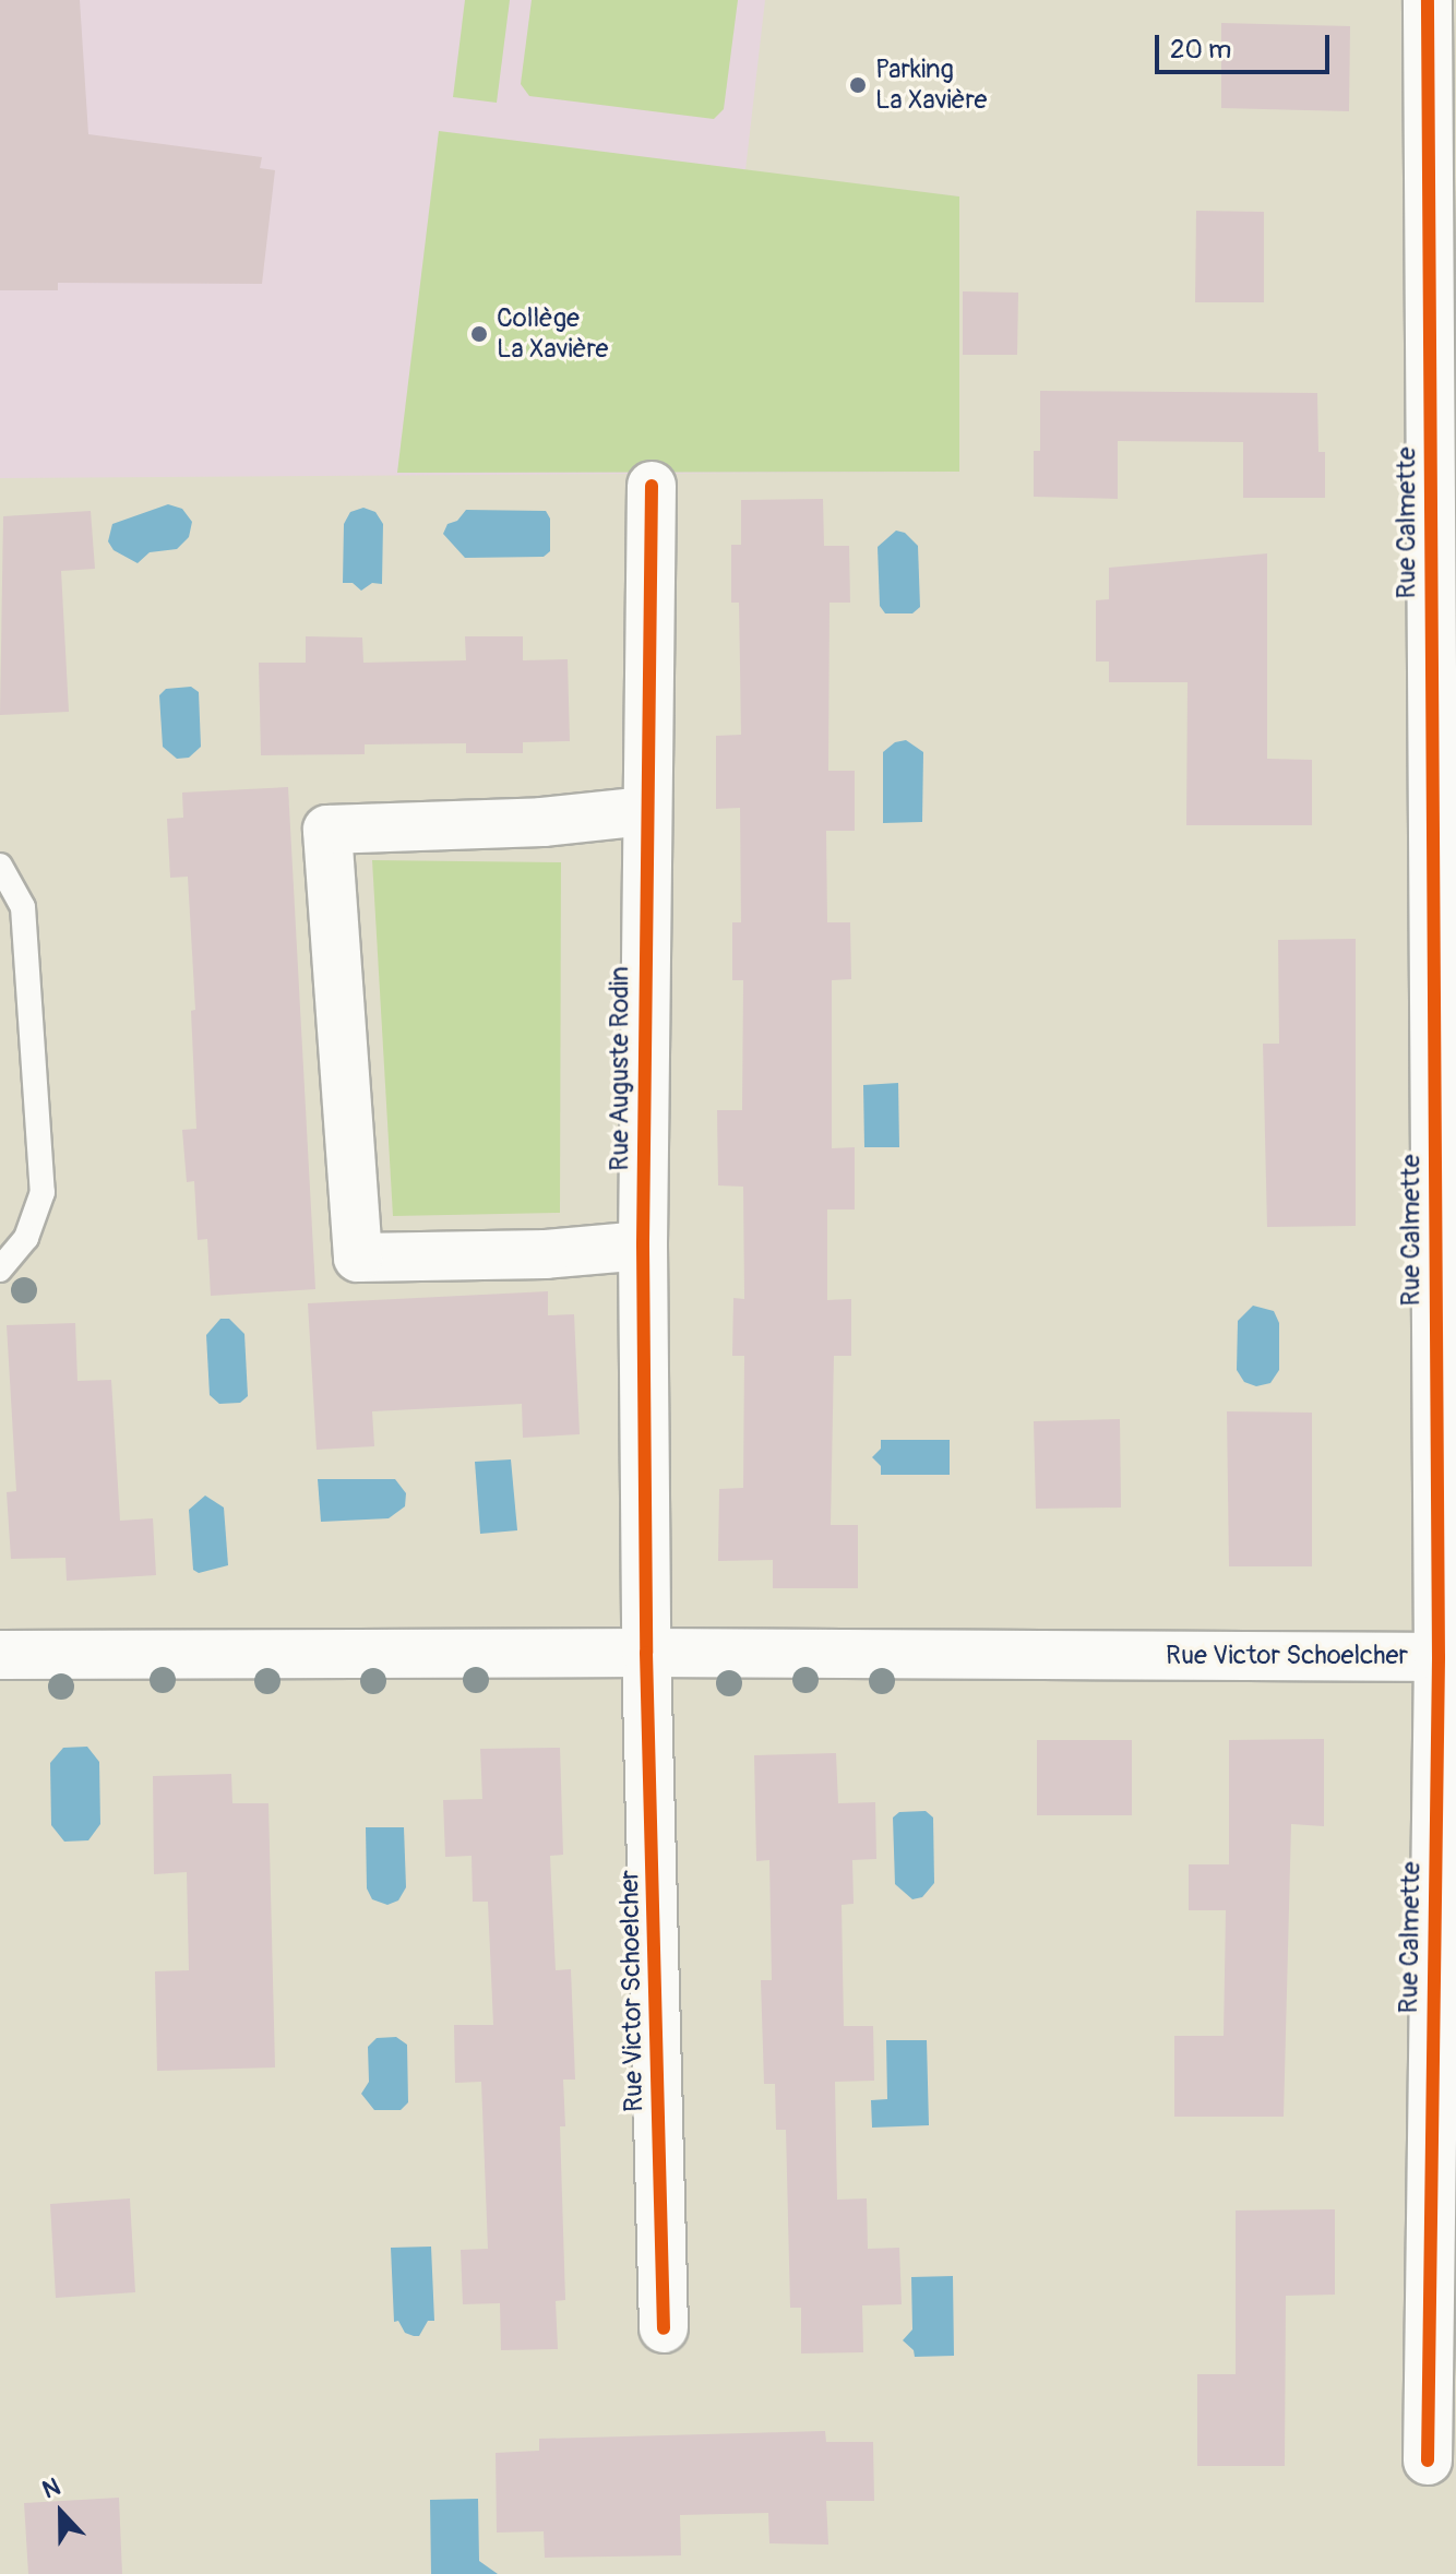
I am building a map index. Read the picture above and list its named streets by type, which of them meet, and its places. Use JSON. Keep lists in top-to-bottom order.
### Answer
{
  "streets": {
    "street": ["Rue Calmette", "Rue Auguste Rodin", "Rue Victor Schoelcher"]
  },
  "crossings": [
    ["Rue Calmette", "Rue Victor Schoelcher"],
    ["Rue Auguste Rodin", "Rue Victor Schoelcher"]
  ],
  "places": ["Parking La Xavière", "Collège La Xavière"],
  "scale_bar": "20 m",
  "north": "top"
}
